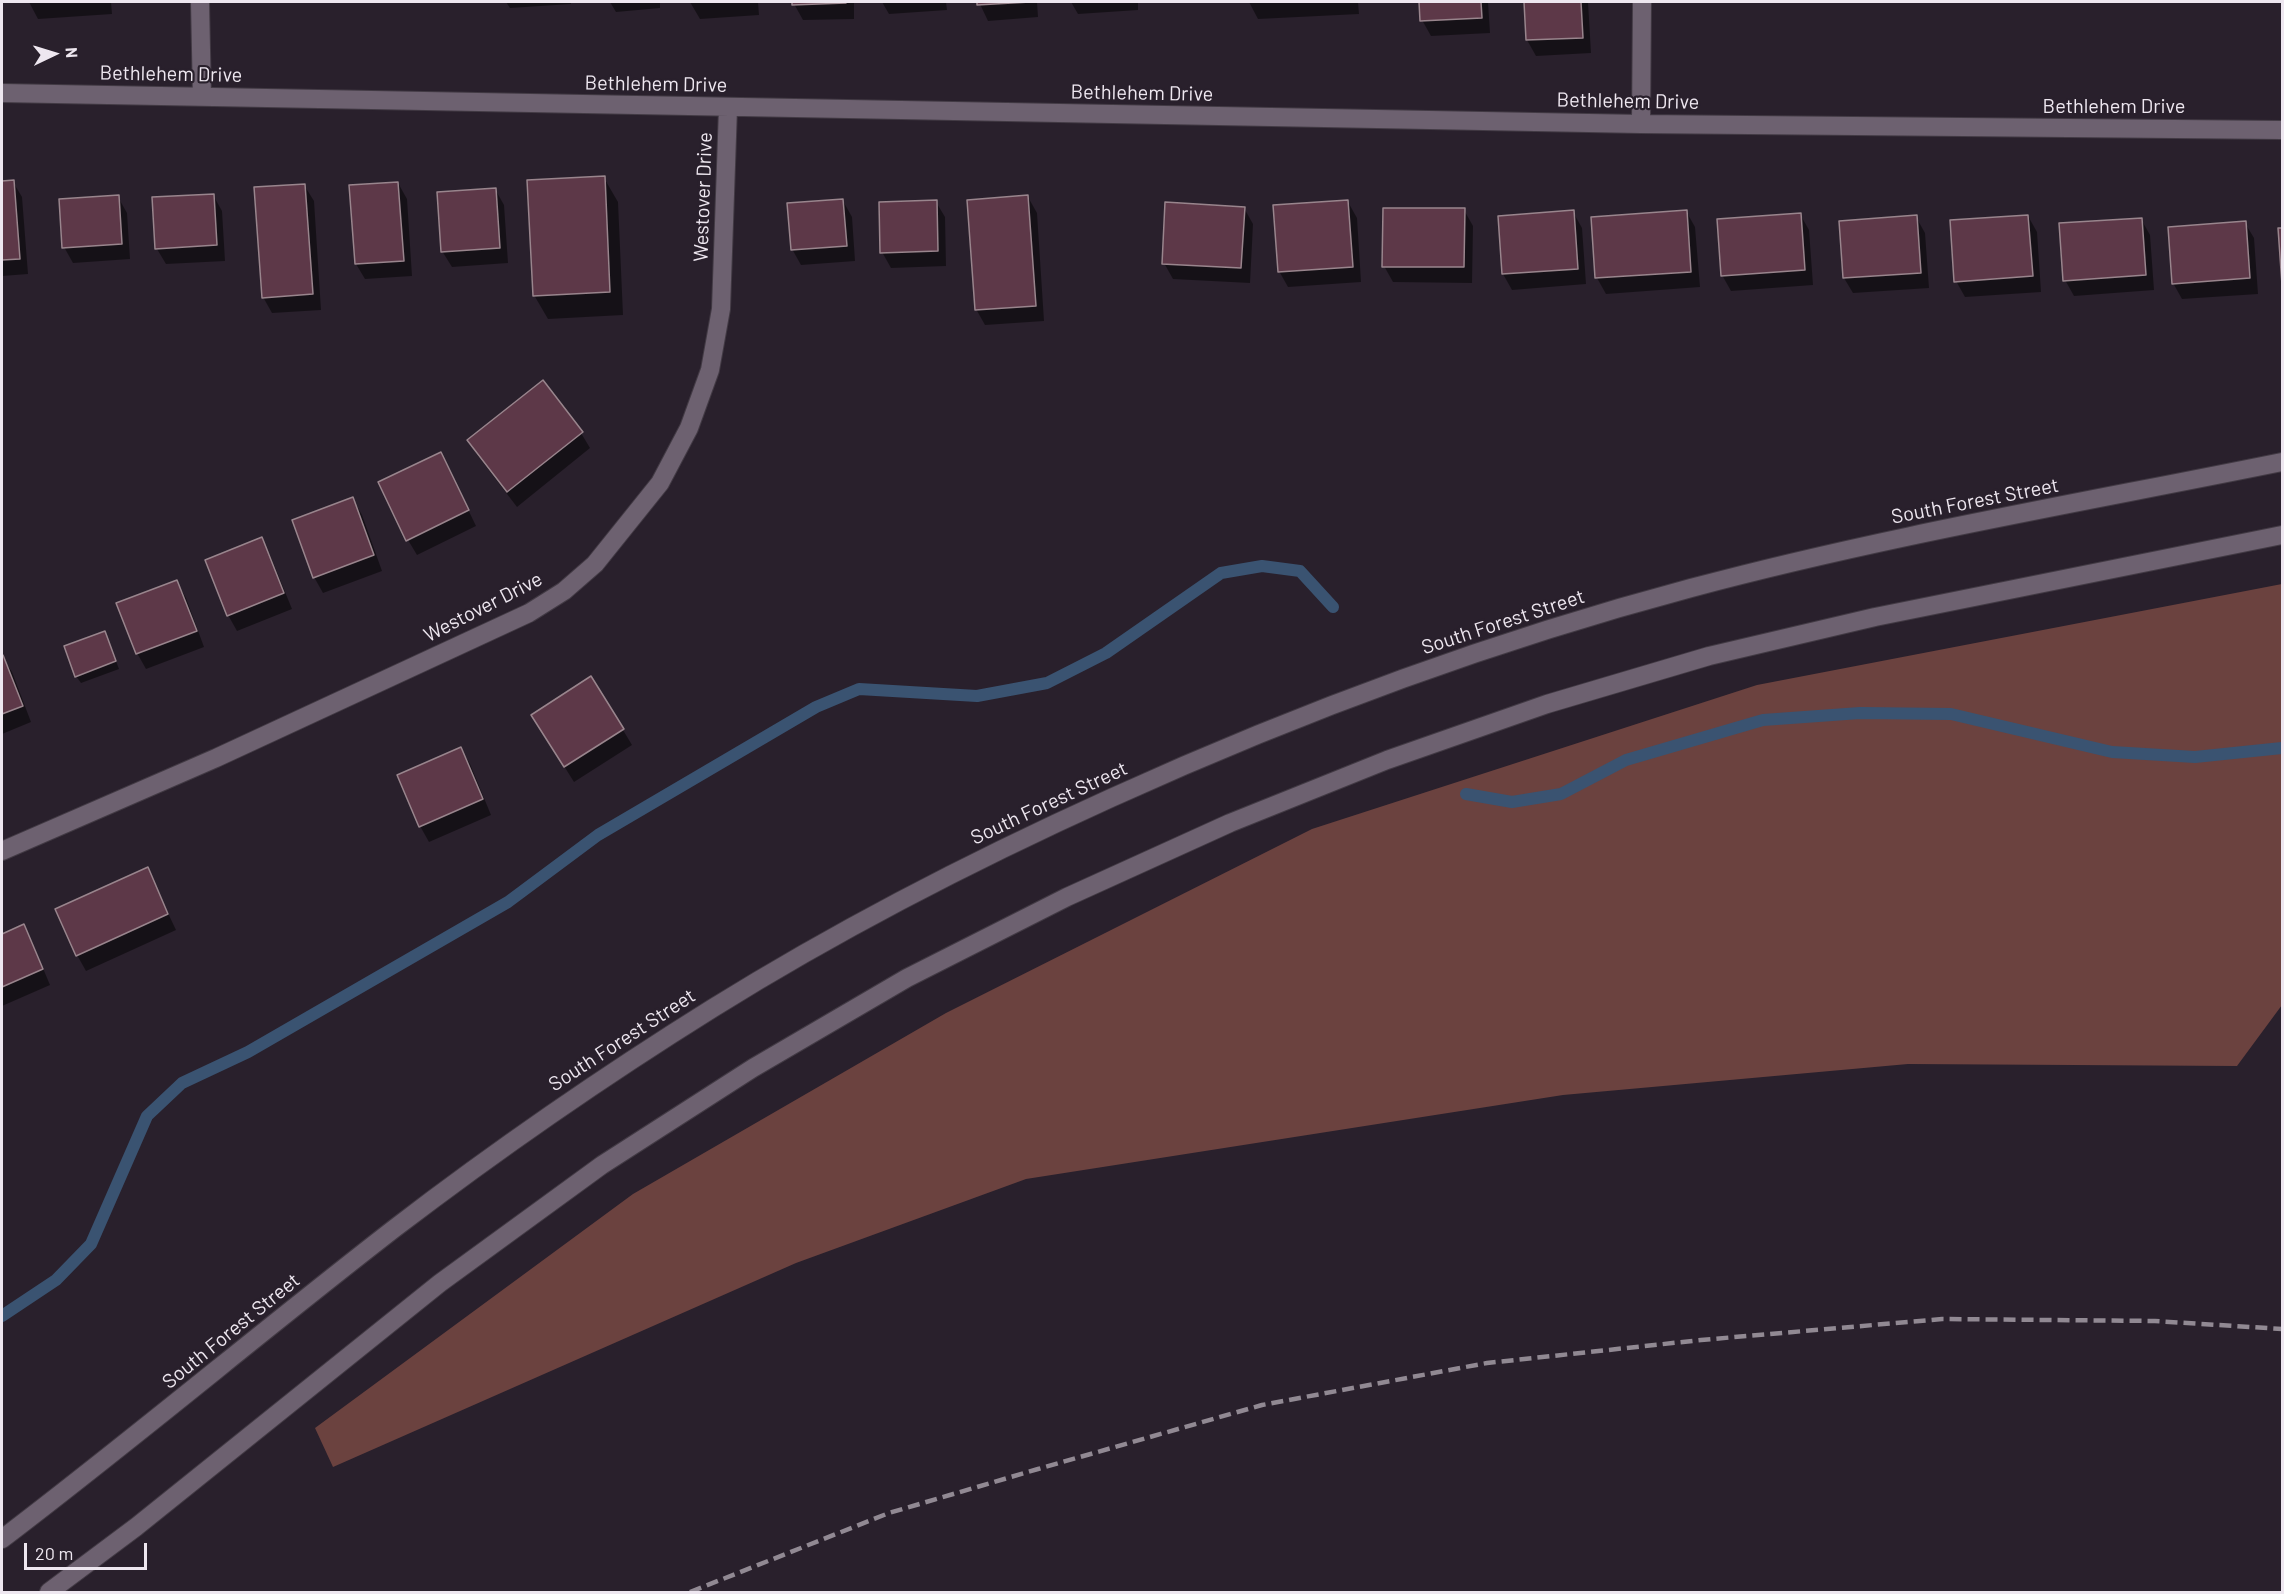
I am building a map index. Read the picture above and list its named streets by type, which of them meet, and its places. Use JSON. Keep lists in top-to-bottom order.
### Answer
{
  "streets": {
    "street": ["Bethlehem Drive", "Westover Drive", "South Forest Street"]
  },
  "crossings": [
    ["Bethlehem Drive", "Westover Drive"]
  ],
  "scale_bar": "20 m",
  "north": "right"
}
